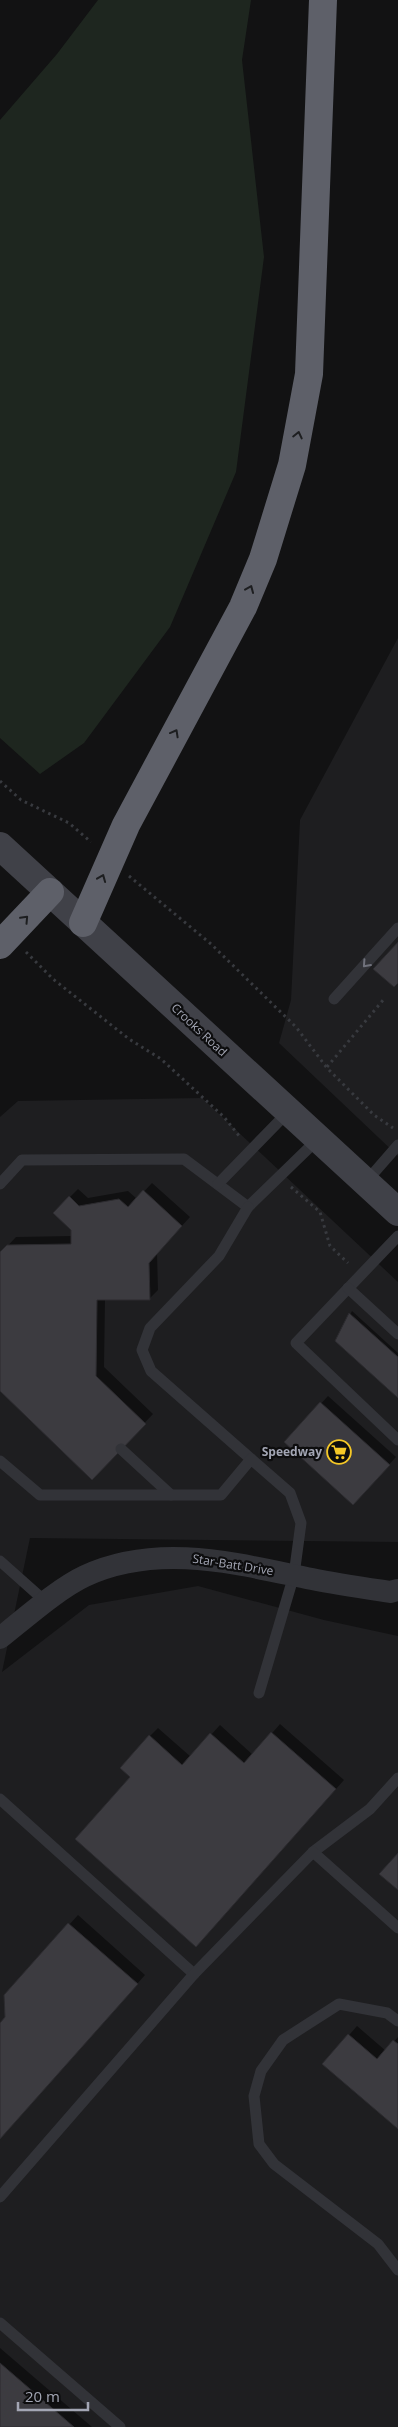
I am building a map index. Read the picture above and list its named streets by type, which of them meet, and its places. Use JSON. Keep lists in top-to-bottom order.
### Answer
{
  "streets": {
    "main road": ["Crooks Road"],
    "street": ["Star-Batt Drive"]
  },
  "places": {
    "supermarket": ["Speedway"]
  },
  "scale_bar": "20 m"
}
